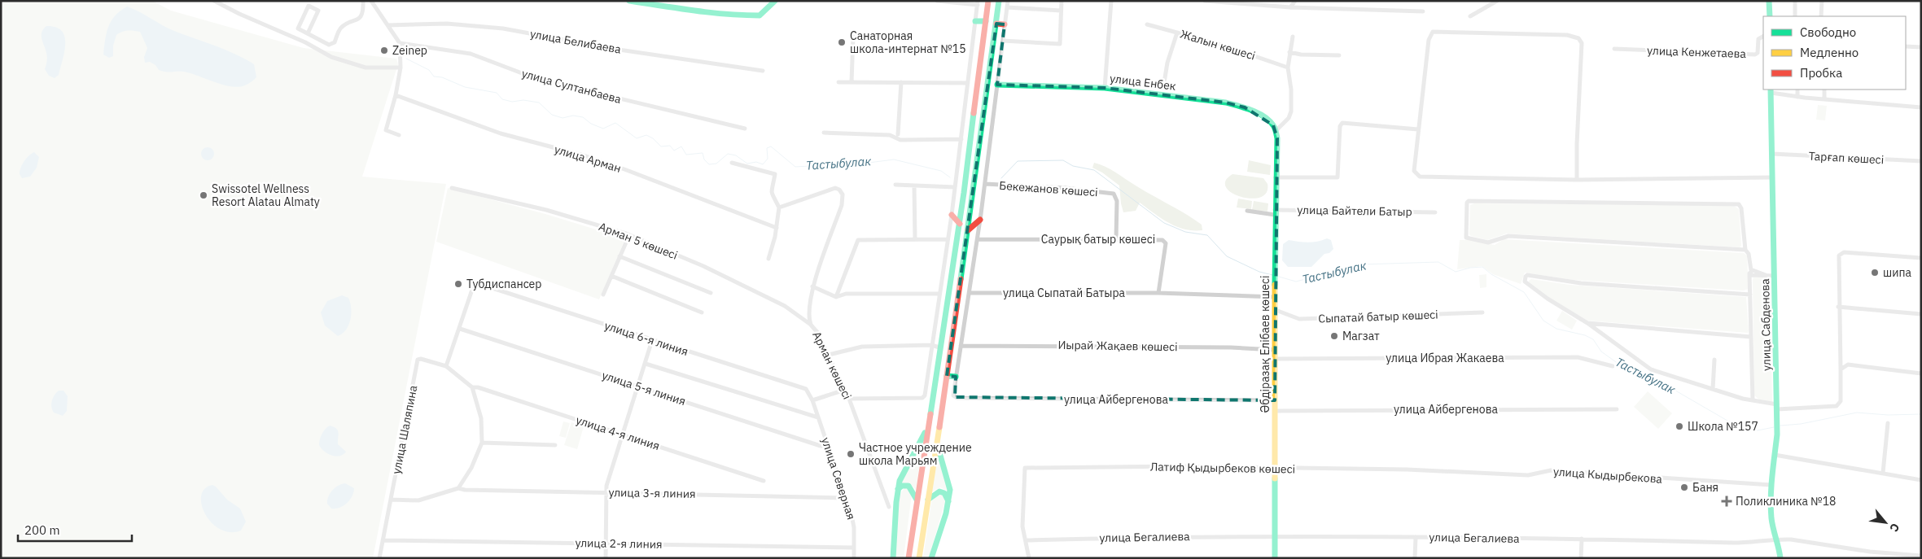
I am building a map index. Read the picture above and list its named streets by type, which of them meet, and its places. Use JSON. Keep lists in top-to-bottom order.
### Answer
{
  "streets": {
    "main road": ["улица Енбек", "улица Сабденова", "Әбдіразақ Елібаев көшесі"],
    "street": [
      "улица Белибаева",
      "Жалын көшесі",
      "улица Кенжетаева",
      "улица Султанбаева",
      "Тарғап көшесі",
      "улица Арман",
      "Бекежанов көшесі",
      "улица Байтели Батыр",
      "Саурық батыр көшесі",
      "Арман 5 көшесі",
      "улица Сыпатай Батыра",
      "Сыпатай батыр көшесі",
      "улица 6-я линия",
      "Иырай Жақаев көшесі",
      "улица Ибрая Жакаева",
      "Арман көшесі",
      "улица 5-я линия",
      "улица Айбергенова",
      "улица Шаляпина",
      "улица 4-я линия",
      "Латиф Қыдырбеков көшесі",
      "улица Кыдырбекова",
      "улица Северная",
      "улица 3-я линия",
      "улица Бегалиева",
      "улица 2-я линия"
    ]
  },
  "crossings": [
    ["улица Енбек", "Әбдіразақ Елібаев көшесі"],
    ["Тарғап көшесі", "улица Сабденова"],
    ["Бекежанов көшесі", "Саурық батыр көшесі"],
    ["улица Байтели Батыр", "Әбдіразақ Елібаев көшесі"],
    ["Саурық батыр көшесі", "улица Сыпатай Батыра"],
    ["Арман 5 көшесі", "Арман көшесі"],
    ["улица Сыпатай Батыра", "Әбдіразақ Елібаев көшесі"],
    ["Сыпатай батыр көшесі", "Әбдіразақ Елібаев көшесі"],
    ["улица Сабденова", "улица Кыдырбекова"],
    ["улица Сабденова", "улица Бегалиева"],
    ["улица 6-я линия", "улица 5-я линия"],
    ["улица 6-я линия", "улица Северная"],
    ["Әбдіразақ Елібаев көшесі", "Иырай Жақаев көшесі"],
    ["Әбдіразақ Елібаев көшесі", "улица Ибрая Жакаева"],
    ["Әбдіразақ Елібаев көшесі", "улица Айбергенова"],
    ["Әбдіразақ Елібаев көшесі", "Латиф Қыдырбеков көшесі"],
    ["Әбдіразақ Елібаев көшесі", "улица Бегалиева"],
    ["улица 5-я линия", "улица Северная"],
    ["улица Шаляпина", "улица 2-я линия"],
    ["Латиф Қыдырбеков көшесі", "улица Кыдырбекова"],
    ["Латиф Қыдырбеков көшесі", "улица Бегалиева"],
    ["улица Северная", "улица 3-я линия"],
    ["улица Северная", "улица 2-я линия"]
  ],
  "water": ["Тастыбулак"],
  "places": {
    "other": [
      "Санаторная школа-интернат №15",
      "Zeinep",
      "Swissotel Wellness Resort Alatau Almaty",
      "шипа",
      "Тубдиспансер",
      "Магзат",
      "Школа №157",
      "Частное учреждение школа Марьям",
      "Баня"
    ],
    "health": ["Поликлиника №18"]
  },
  "legend": ["Свободно", "Медленно", "Пробка"],
  "scale_bar": "200 m",
  "north": "bottom right"
}
